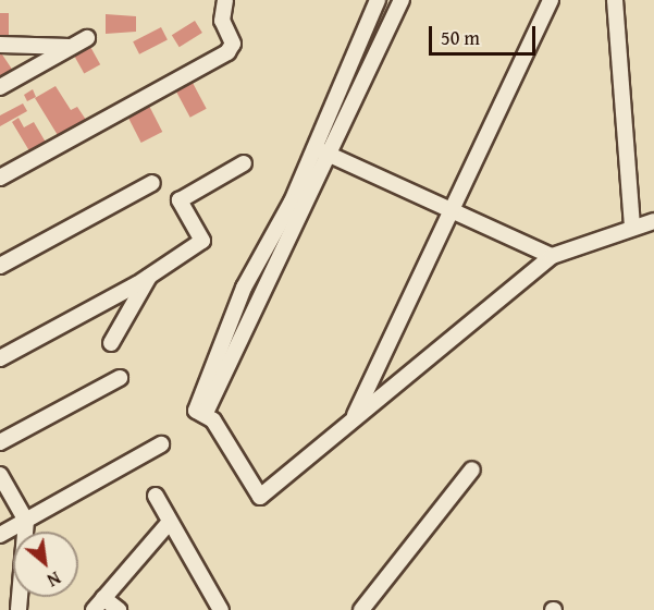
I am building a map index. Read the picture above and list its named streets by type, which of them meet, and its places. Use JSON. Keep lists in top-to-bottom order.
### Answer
{
  "scale_bar": "50 m",
  "north": "bottom right"
}
